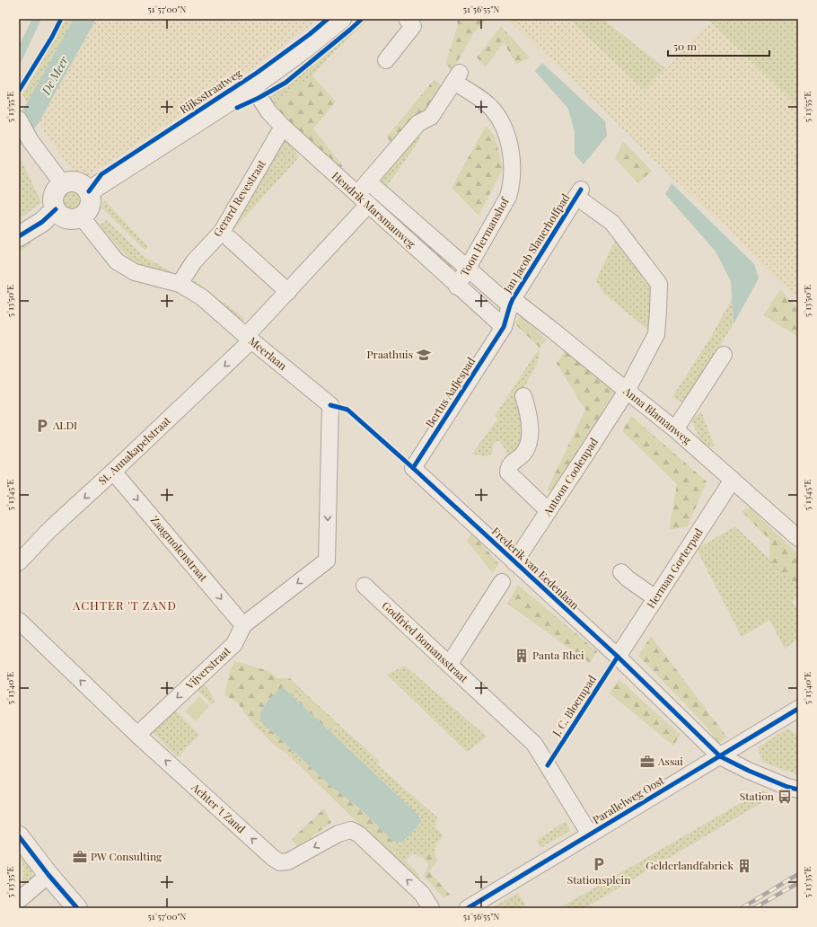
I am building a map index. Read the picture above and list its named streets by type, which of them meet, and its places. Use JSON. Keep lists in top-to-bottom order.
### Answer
{
  "streets": {
    "street": [
      "Rijksstraatweg",
      "Gerard Revestraat",
      "Hendrik Marsmanweg",
      "Toon Hermanshof",
      "Jan Jacob Slauerhoffpad",
      "Meerlaan",
      "Bertus Aafjespad",
      "Anna Blamanweg",
      "St. Annakapelstraat",
      "Antoon Coolenpad",
      "Zaagmolenstraat",
      "Frederik van Eedenlaan",
      "Herman Gorterpad",
      "Godfried Bomansstraat",
      "Vijverstraat",
      "Parallelweg Oost",
      "Achter 't Zand"
    ],
    "cycle path": ["J. C. Bloempad"]
  },
  "crossings": [
    ["Rijksstraatweg", "Hendrik Marsmanweg"],
    ["Rijksstraatweg", "Meerlaan"],
    ["Gerard Revestraat", "Hendrik Marsmanweg"],
    ["Gerard Revestraat", "Meerlaan"],
    ["Hendrik Marsmanweg", "Toon Hermanshof"],
    ["Hendrik Marsmanweg", "Jan Jacob Slauerhoffpad"],
    ["Hendrik Marsmanweg", "Bertus Aafjespad"],
    ["Hendrik Marsmanweg", "Anna Blamanweg"],
    ["Hendrik Marsmanweg", "St. Annakapelstraat"],
    ["Toon Hermanshof", "St. Annakapelstraat"],
    ["Jan Jacob Slauerhoffpad", "Bertus Aafjespad"],
    ["Jan Jacob Slauerhoffpad", "Anna Blamanweg"],
    ["Jan Jacob Slauerhoffpad", "Antoon Coolenpad"],
    ["Meerlaan", "St. Annakapelstraat"],
    ["Meerlaan", "Vijverstraat"],
    ["Bertus Aafjespad", "Frederik van Eedenlaan"],
    ["Anna Blamanweg", "Antoon Coolenpad"],
    ["Anna Blamanweg", "Herman Gorterpad"],
    ["St. Annakapelstraat", "Zaagmolenstraat"],
    ["Antoon Coolenpad", "Frederik van Eedenlaan"],
    ["Zaagmolenstraat", "Vijverstraat"],
    ["Frederik van Eedenlaan", "Herman Gorterpad"],
    ["Frederik van Eedenlaan", "Parallelweg Oost"],
    ["Godfried Bomansstraat", "Parallelweg Oost"],
    ["Vijverstraat", "Achter 't Zand"]
  ],
  "one_way": [
    "Meerlaan",
    "St. Annakapelstraat",
    "Zaagmolenstraat",
    "Vijverstraat",
    "Achter 't Zand"
  ],
  "districts": ["ACHTER 'T ZAND"],
  "water": ["De Meer"],
  "places": {
    "school or university": ["Praathuis"],
    "parking": ["ALDI", "Stationsplein"],
    "building": ["Panta Rhei", "Gelderlandfabriek"],
    "office": ["Assai", "PW Consulting"],
    "bus stop": ["Station"]
  },
  "scale_bar": "50 m",
  "coordinates": [
    "51°57'00\"N",
    "51°56'55\"N",
    "5°13'55\"E",
    "5°13'50\"E",
    "5°13'45\"E",
    "5°13'40\"E",
    "5°13'35\"E"
  ]
}
